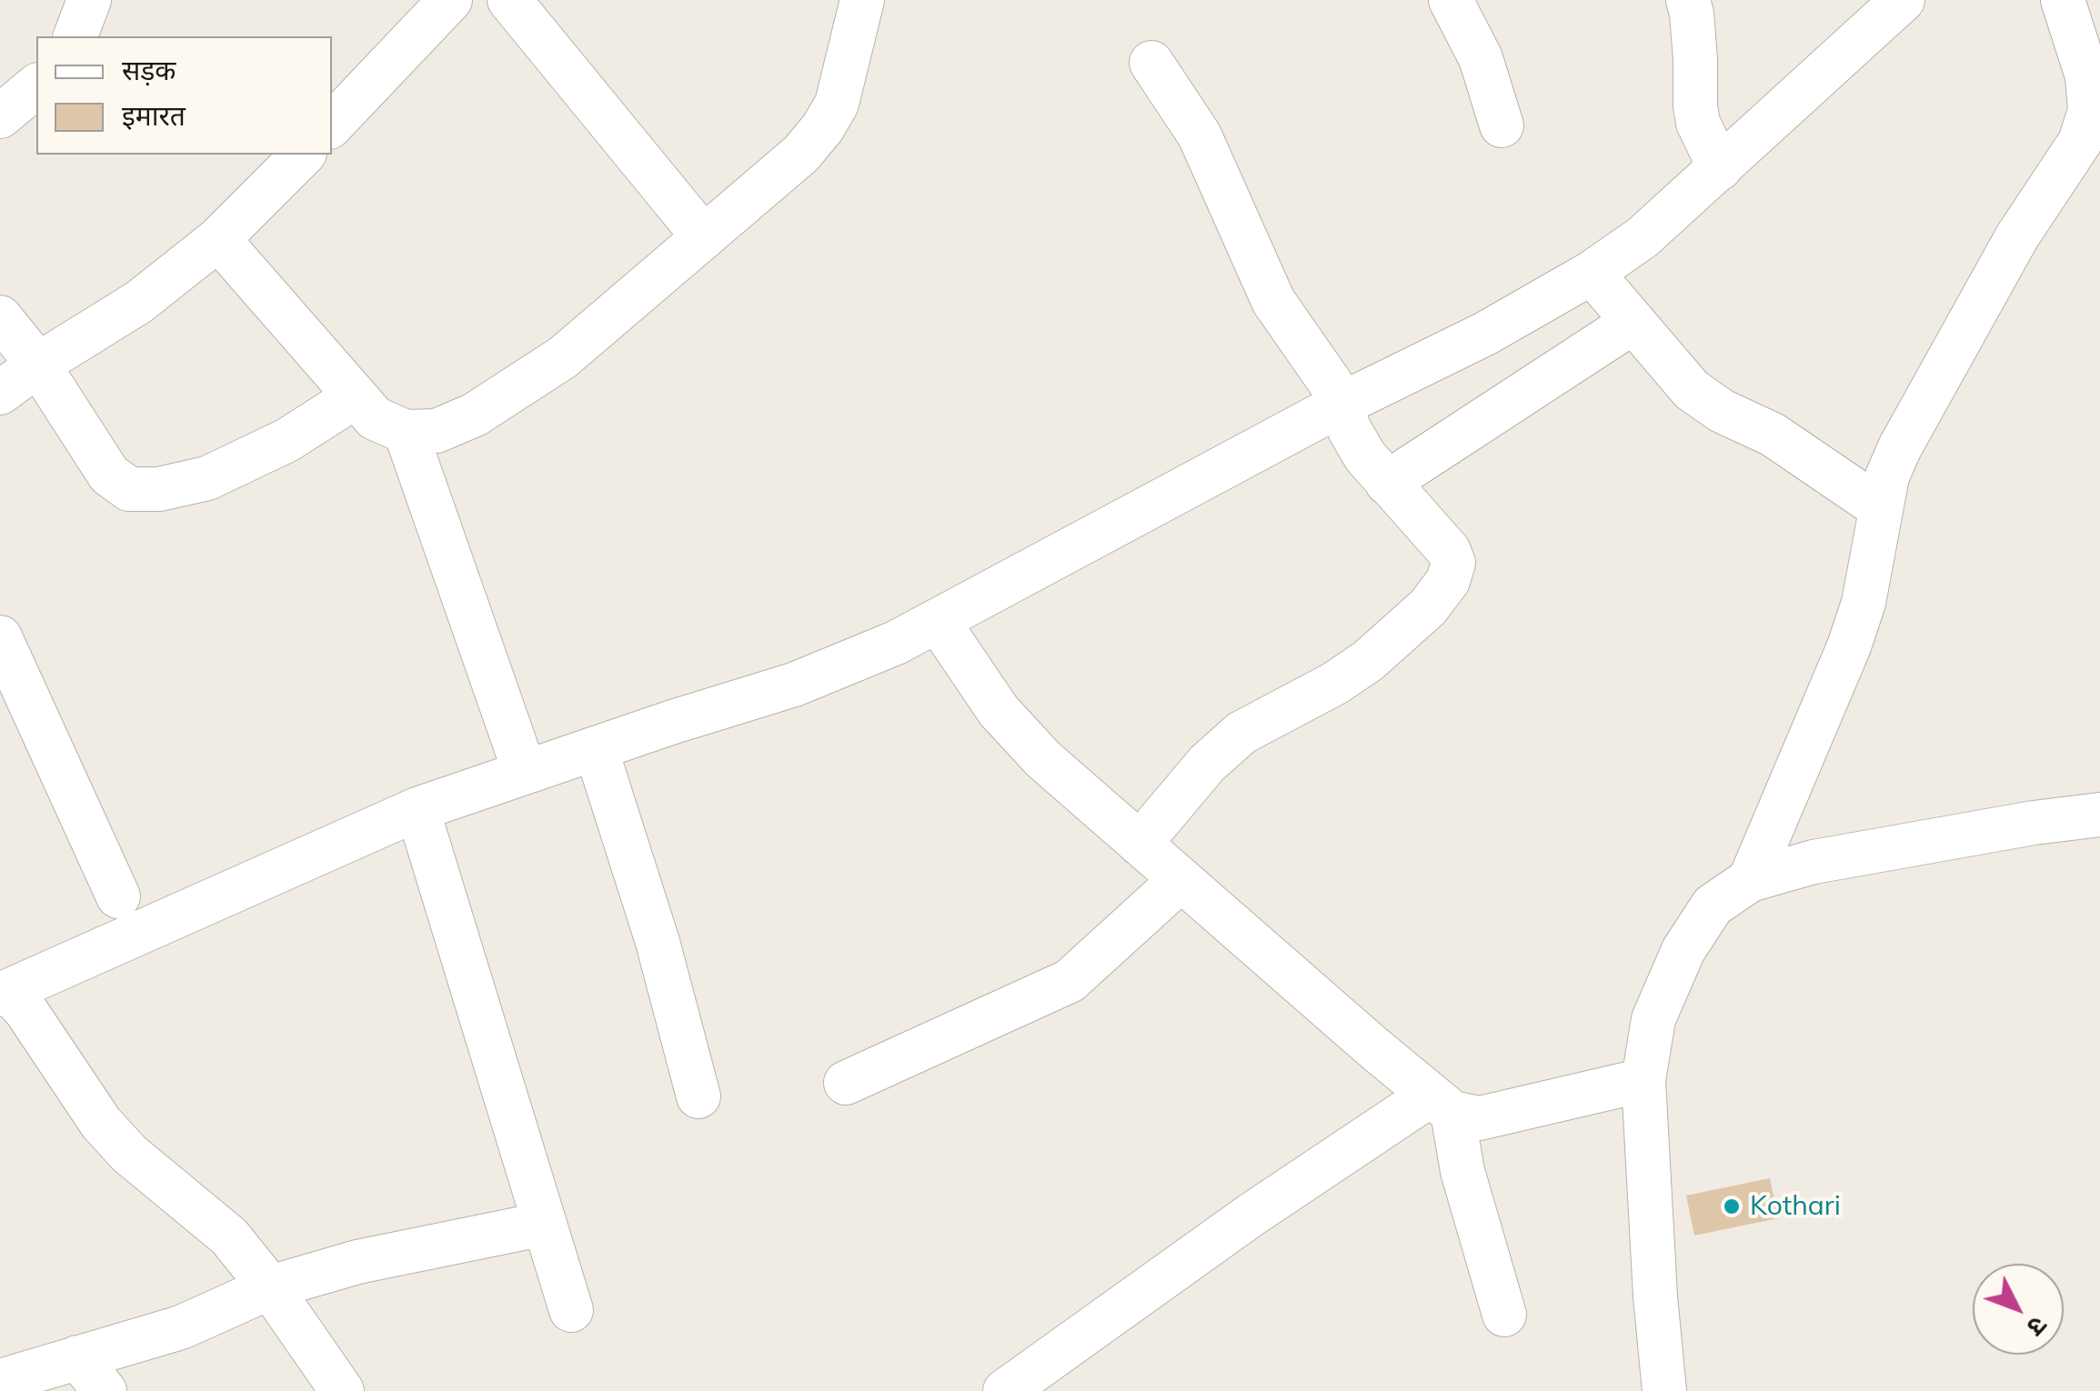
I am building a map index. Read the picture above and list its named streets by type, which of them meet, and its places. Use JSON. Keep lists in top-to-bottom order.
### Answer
{
  "places": ["Kothari"],
  "legend": ["सड़क", "इमारत"],
  "north": "bottom right"
}
